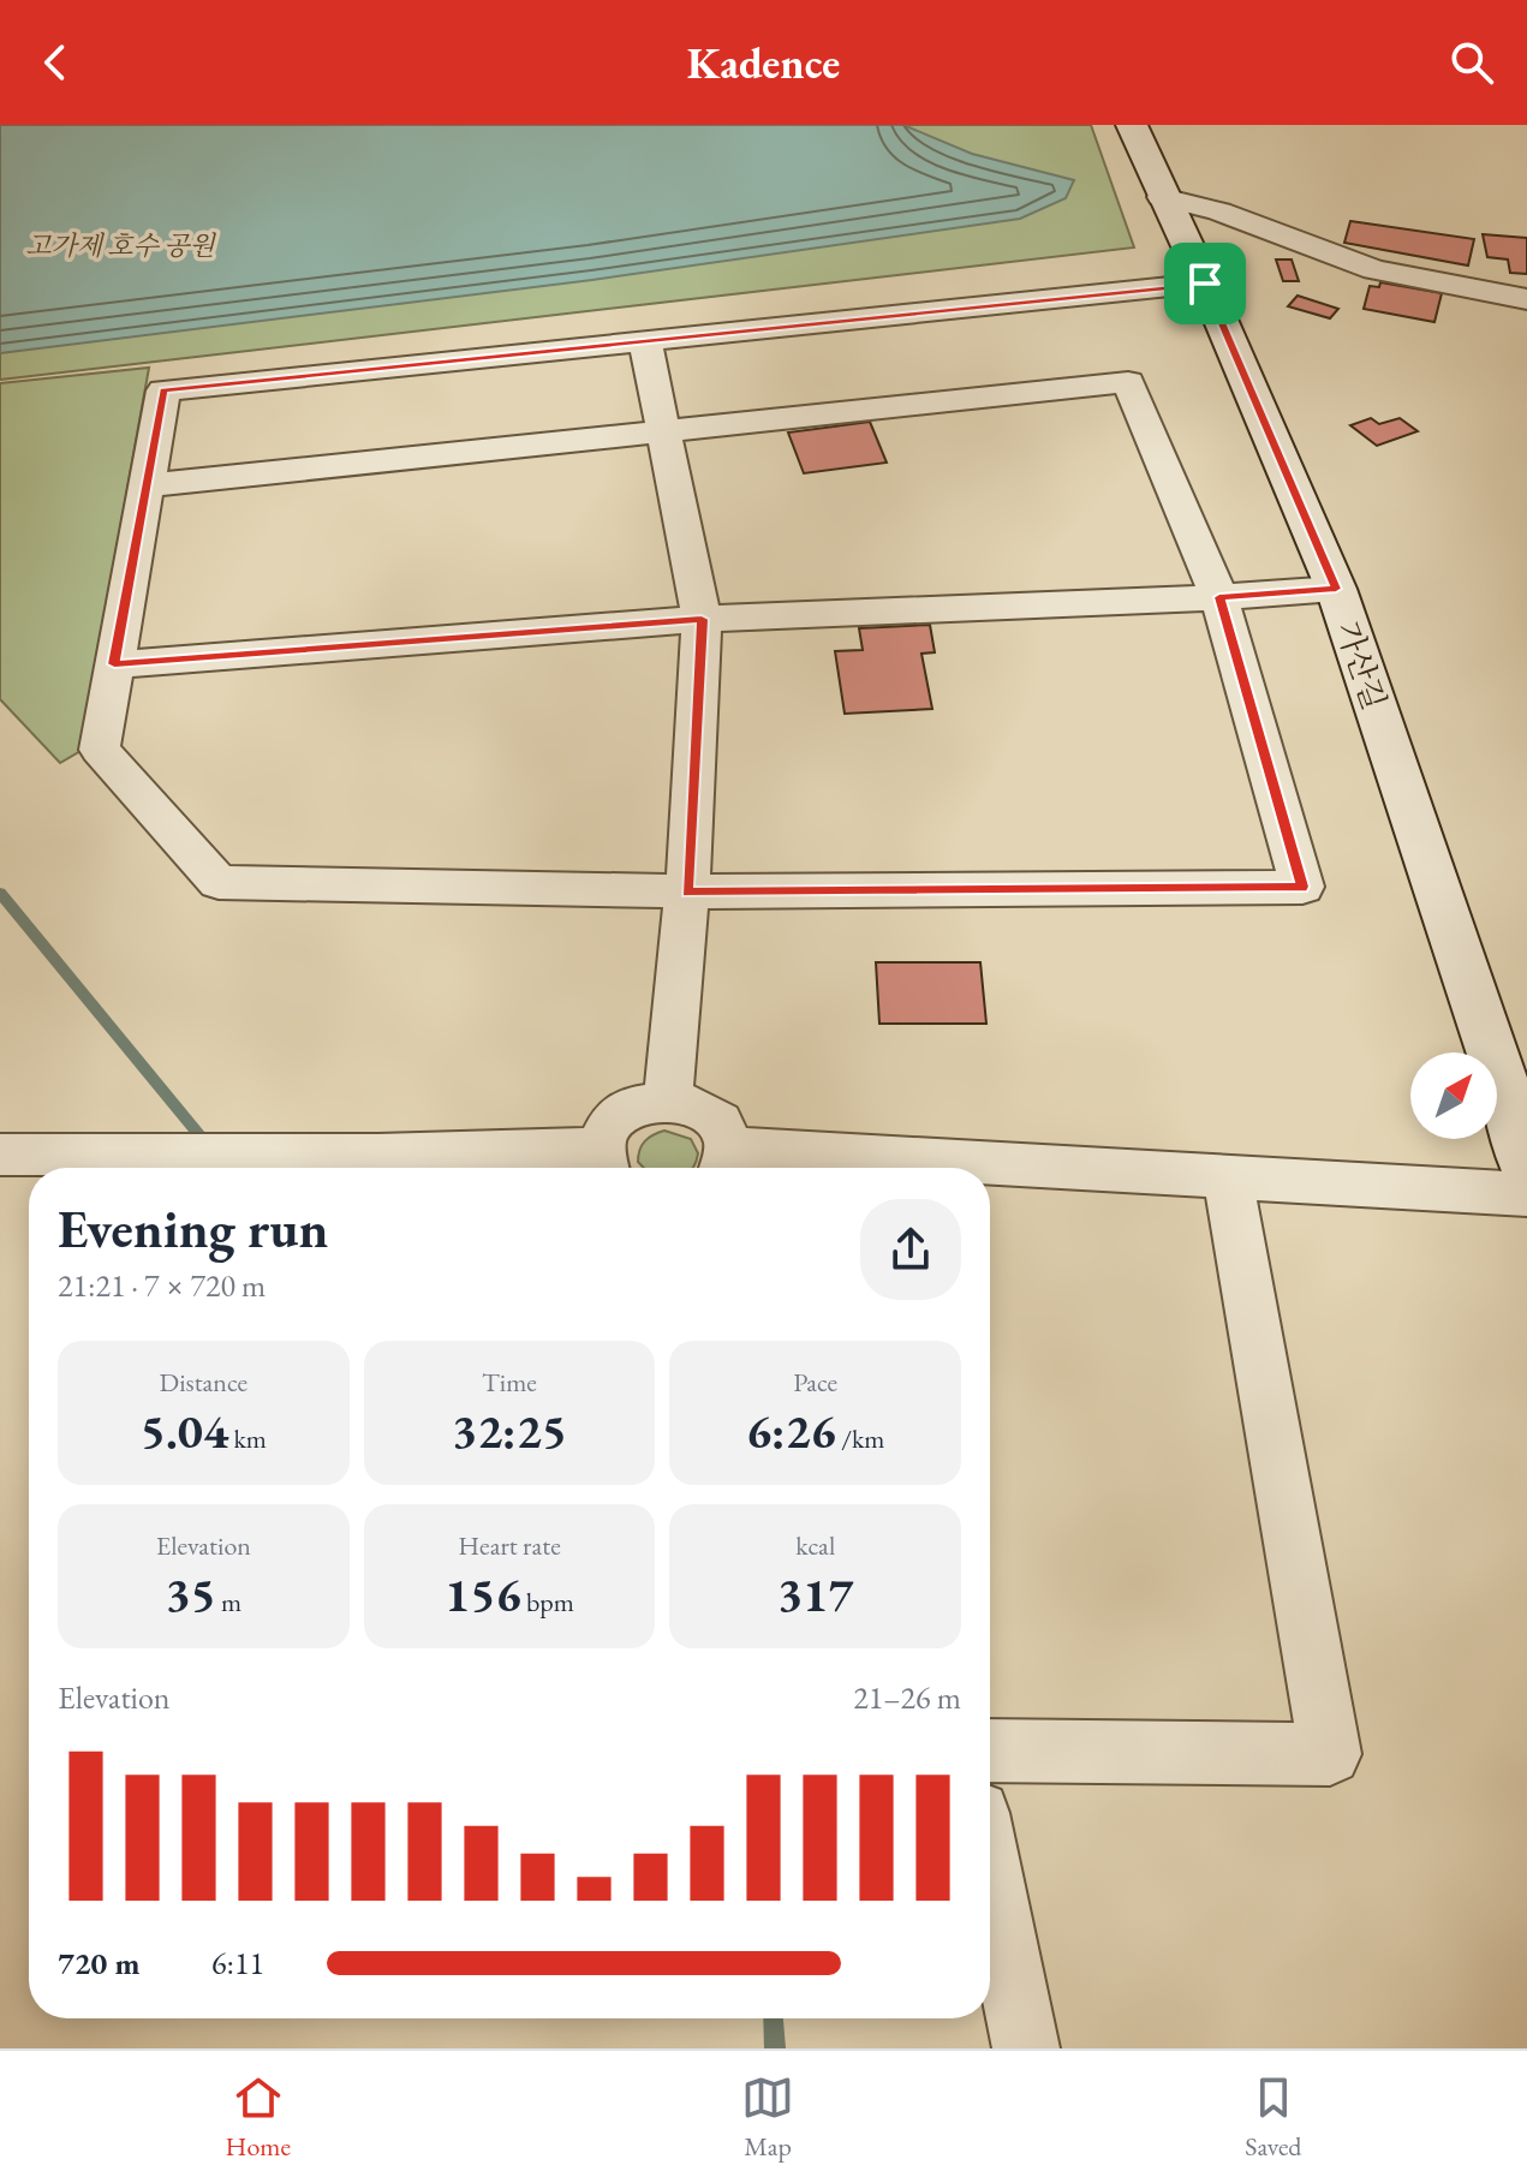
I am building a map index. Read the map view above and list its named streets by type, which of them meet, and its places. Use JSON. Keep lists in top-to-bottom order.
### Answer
{
  "streets": {
    "street": ["가산길"]
  },
  "parks": ["고가제 호수 공원"],
  "north": "top right",
  "page": {
    "header": "Kadence",
    "heading": ["Evening run", "21:21 · 7 × 720 m"],
    "stats": [
      ["Distance", "5.04 km"],
      ["Time", "32:25"],
      ["Pace", "6:26 /km"],
      ["Elevation", "35 m"],
      ["Heart rate", "156 bpm"],
      ["kcal", "317"]
    ],
    "chart": ["Elevation", "21–26 m"],
    "list": [
      {
        "name": "720 m",
        "note": "6:11"
      }
    ],
    "tabs": ["Home", "Map", "Saved"]
  }
}
